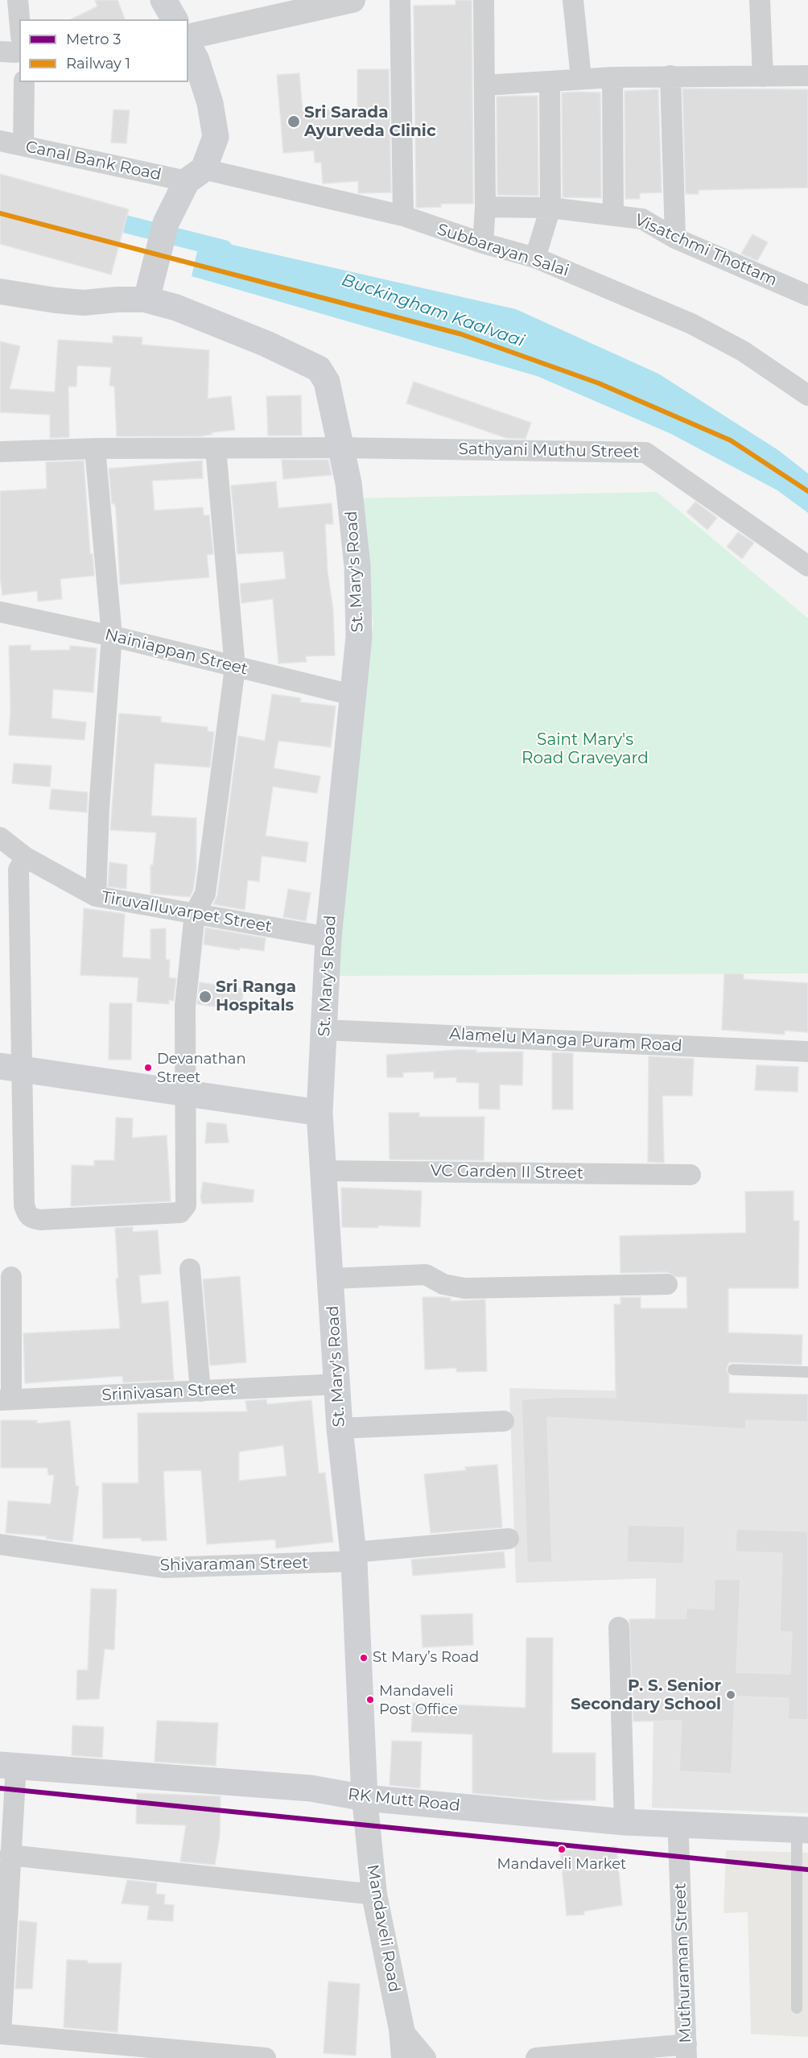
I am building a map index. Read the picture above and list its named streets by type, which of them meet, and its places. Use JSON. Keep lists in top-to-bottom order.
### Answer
{
  "streets": {
    "main road": ["St. Mary's Road", "RK Mutt Road"],
    "street": [
      "Canal Bank Road",
      "Subbarayan Salai",
      "Visatchmi Thottam",
      "Sathyani Muthu Street",
      "Nainiappan Street",
      "Tiruvalluvarpet Street",
      "Alamelu Manga Puram Road",
      "VC Garden II Street",
      "Srinivasan Street",
      "Shivaraman Street",
      "Mandaveli Road",
      "Muthuraman Street"
    ]
  },
  "crossings": [
    ["Canal Bank Road", "Subbarayan Salai"],
    ["Sathyani Muthu Street", "St. Mary's Road"],
    ["St. Mary's Road", "Nainiappan Street"],
    ["St. Mary's Road", "Tiruvalluvarpet Street"],
    ["St. Mary's Road", "Alamelu Manga Puram Road"],
    ["St. Mary's Road", "VC Garden II Street"],
    ["St. Mary's Road", "Srinivasan Street"],
    ["St. Mary's Road", "Shivaraman Street"],
    ["St. Mary's Road", "RK Mutt Road"],
    ["St. Mary's Road", "Mandaveli Road"],
    ["RK Mutt Road", "Mandaveli Road"]
  ],
  "water": ["Buckingham Kaalvaai"],
  "parks": ["Saint Mary's Road Graveyard"],
  "places": [
    "Sri Sarada Ayurveda Clinic",
    "Sri Ranga Hospitals",
    "Devanathan Street",
    "St Mary’s Road",
    "P. S. Senior Secondary School",
    "Mandaveli Post Office",
    "Mandaveli Market"
  ],
  "lines": ["rail line 1", "metro line 3"],
  "legend": ["Metro 3", "Railway 1"]
}
